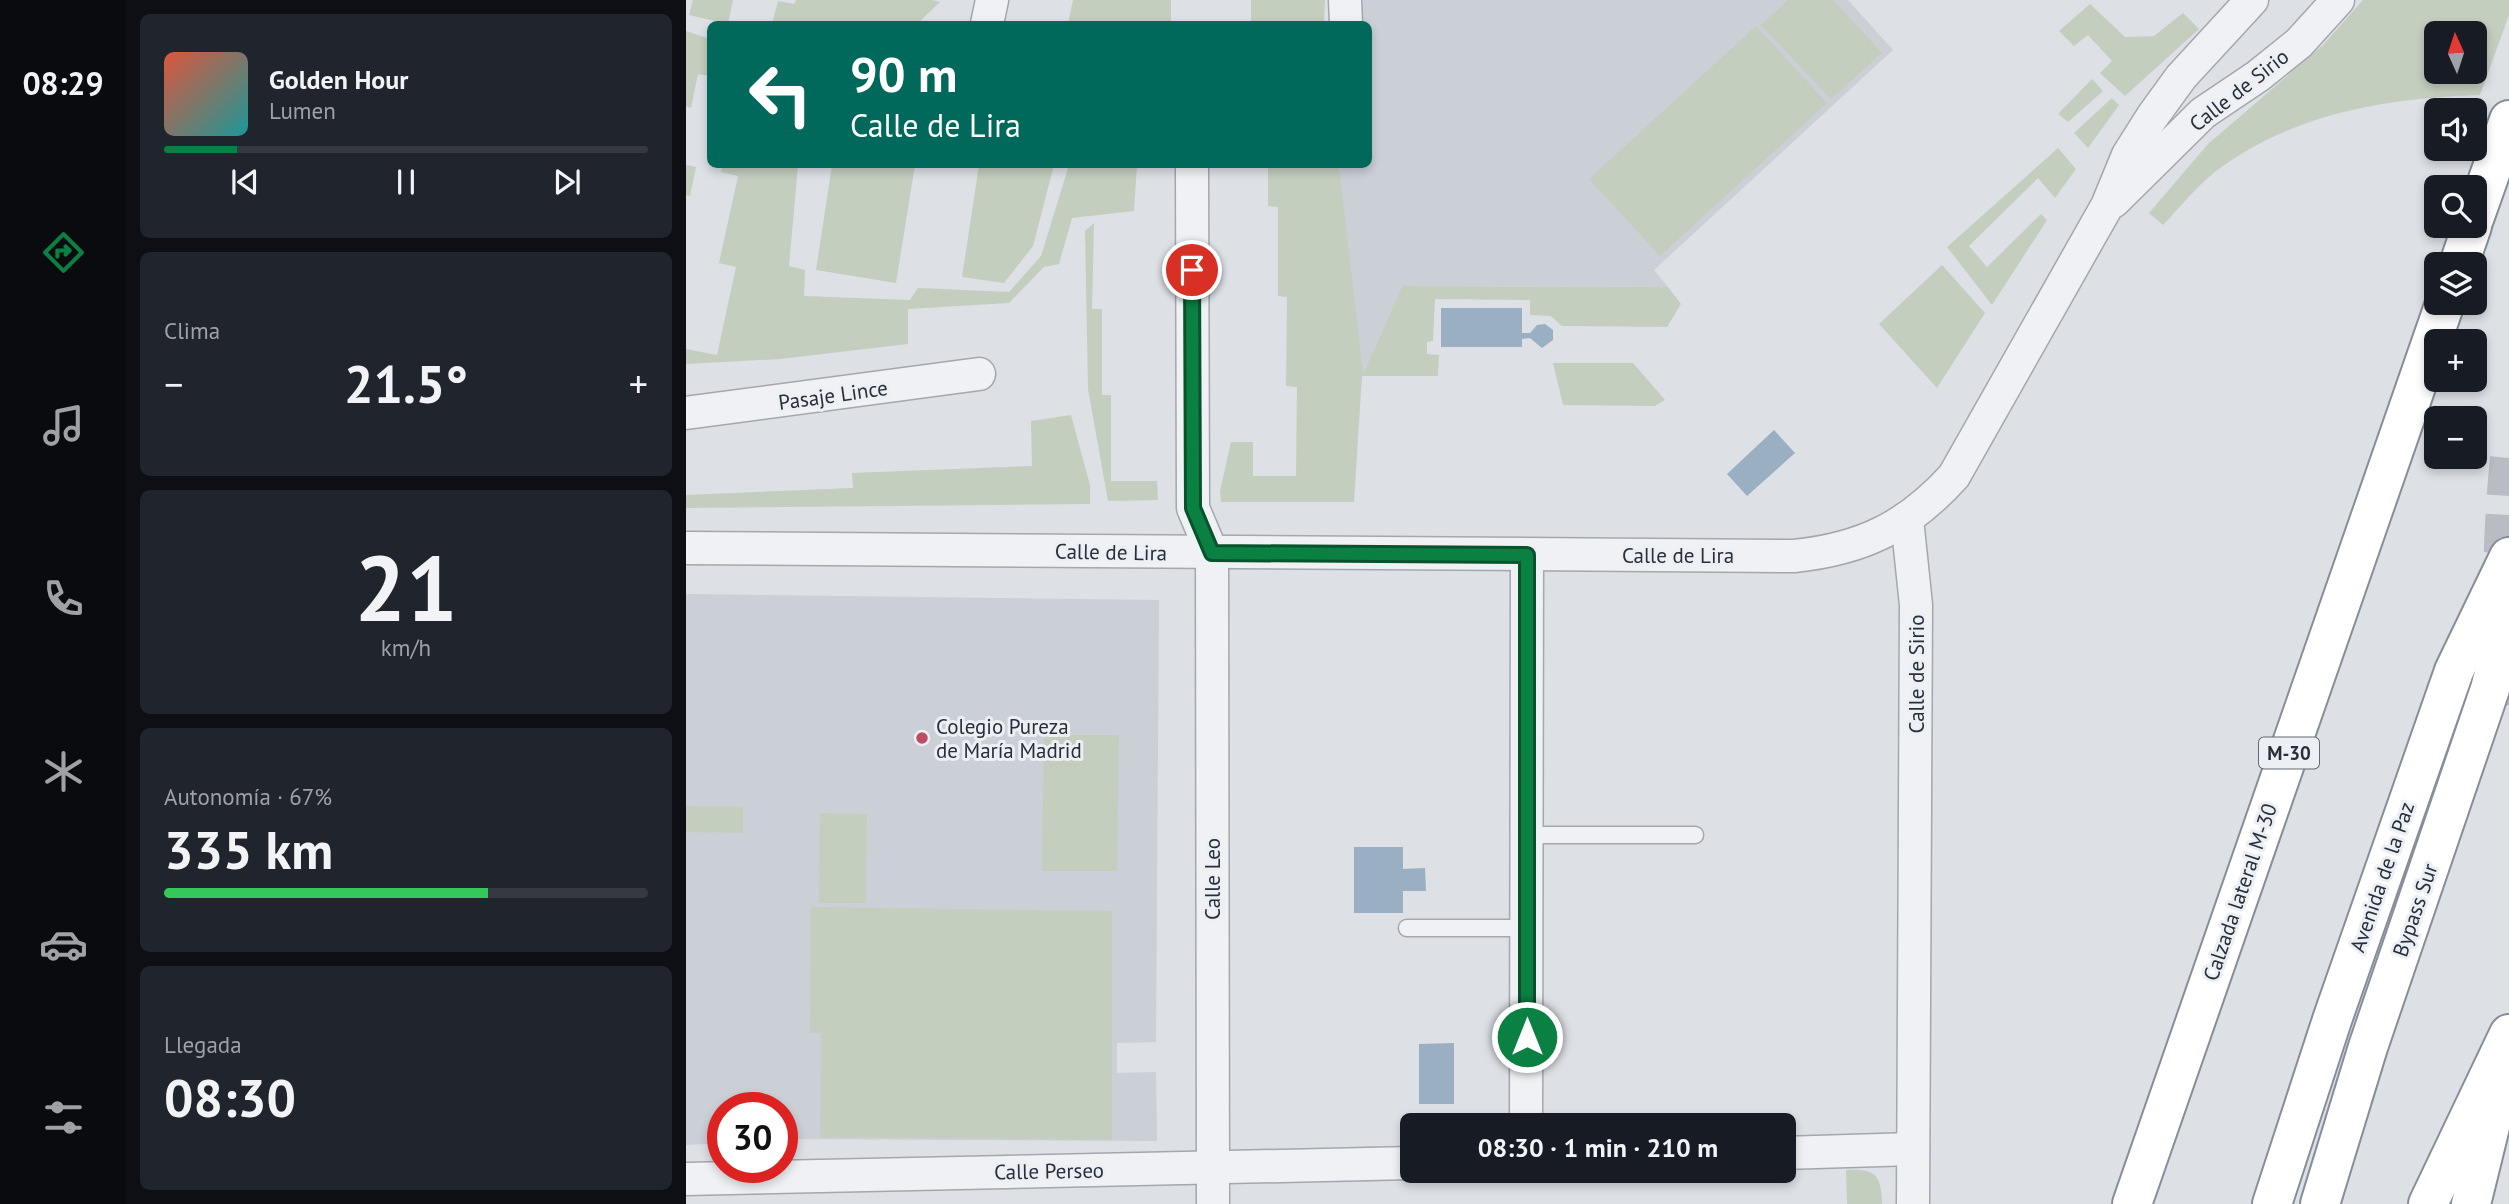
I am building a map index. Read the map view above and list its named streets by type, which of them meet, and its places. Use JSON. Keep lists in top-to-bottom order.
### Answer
{
  "streets": {
    "highway": [
      "M-30",
      "Avenida de la Paz",
      "Calzada lateral M-30",
      "Bypass Sur"
    ],
    "street": [
      "Calle de Sirio",
      "Pasaje Lince",
      "Calle de Lira",
      "Calle Leo",
      "Calle Perseo"
    ]
  },
  "crossings": [
    ["Calle de Sirio", "Calle de Lira"],
    ["Calle de Lira", "Calle Leo"],
    ["Calle Leo", "Calle Perseo"]
  ],
  "places": ["Colegio Pureza de María Madrid"],
  "north": "top",
  "page": {
    "tabs": "08:29",
    "map_buttons": ["+", "−"],
    "turn": ["90 m", "Calle de Lira"],
    "song": ["Golden Hour", "Lumen"],
    "tile": [
      "Clima",
      ["21", "km/h"],
      ["Autonomía · 67%", "335 km"],
      ["Llegada", "08:30"]
    ],
    "heat": ["−", "21.5°", "+"],
    "limit": "30",
    "trip": "08:30 · 1 min · 210 m"
  }
}
